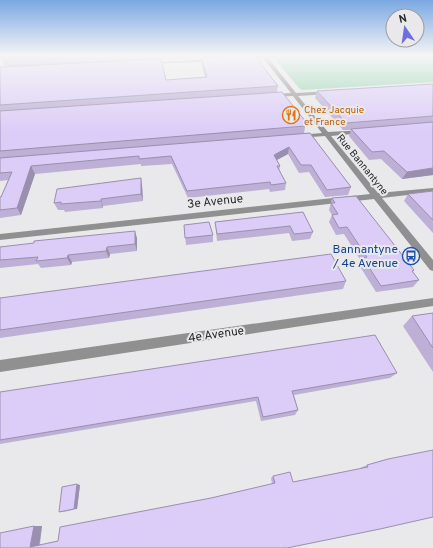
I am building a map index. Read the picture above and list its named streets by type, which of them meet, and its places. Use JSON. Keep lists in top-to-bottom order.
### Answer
{
  "streets": {
    "street": ["Rue Bannantyne", "3e Avenue", "4e Avenue"]
  },
  "crossings": [
    ["Rue Bannantyne", "3e Avenue"]
  ],
  "places": {
    "restaurant": ["Chez Jacquie et France"],
    "bus stop": ["Bannantyne / 4e Avenue"]
  },
  "north": "top"
}
